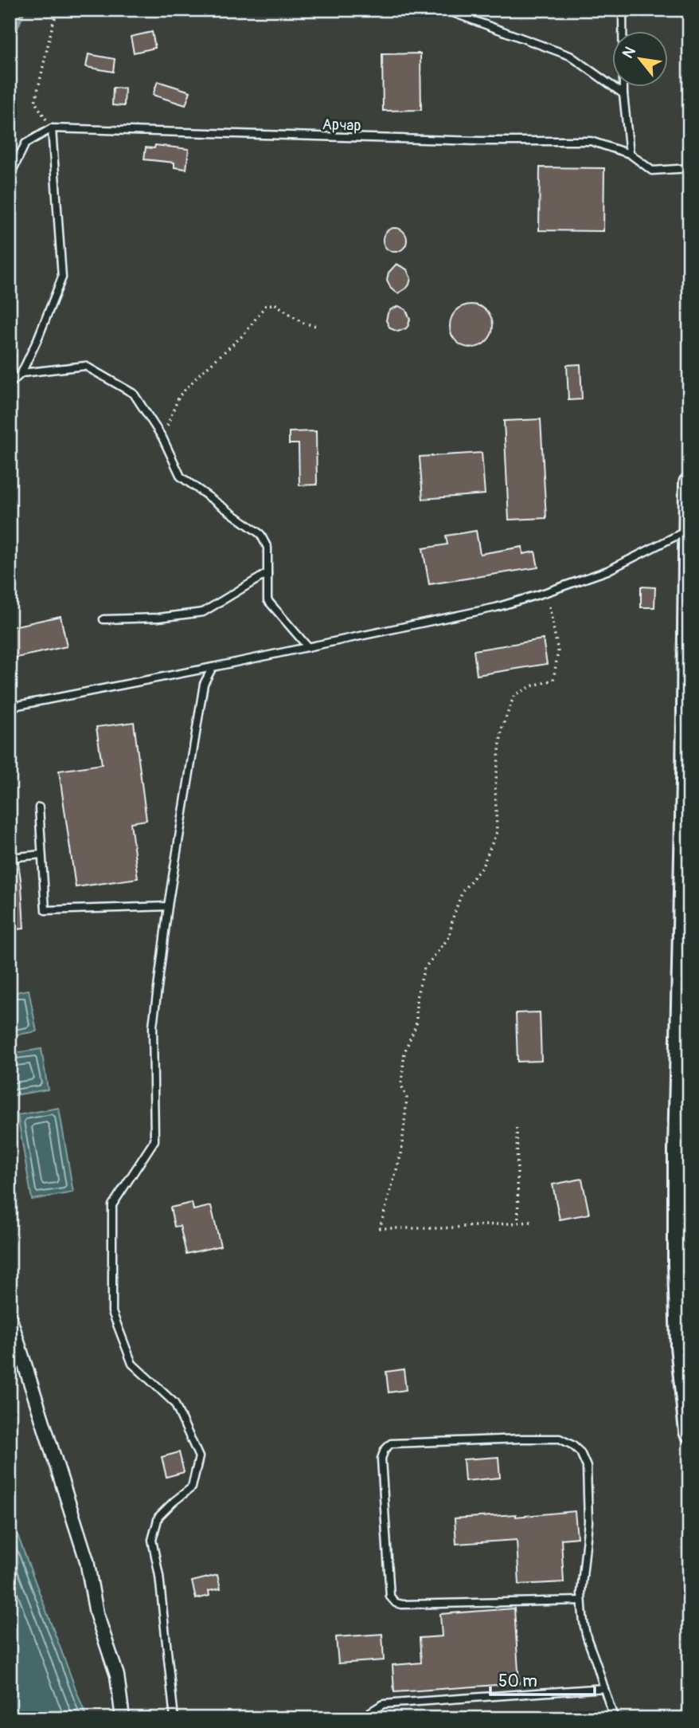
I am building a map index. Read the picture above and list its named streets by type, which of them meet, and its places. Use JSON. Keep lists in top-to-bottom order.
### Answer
{
  "streets": {
    "lane": ["Арчар"]
  },
  "scale_bar": "50 m",
  "north": "top left"
}
